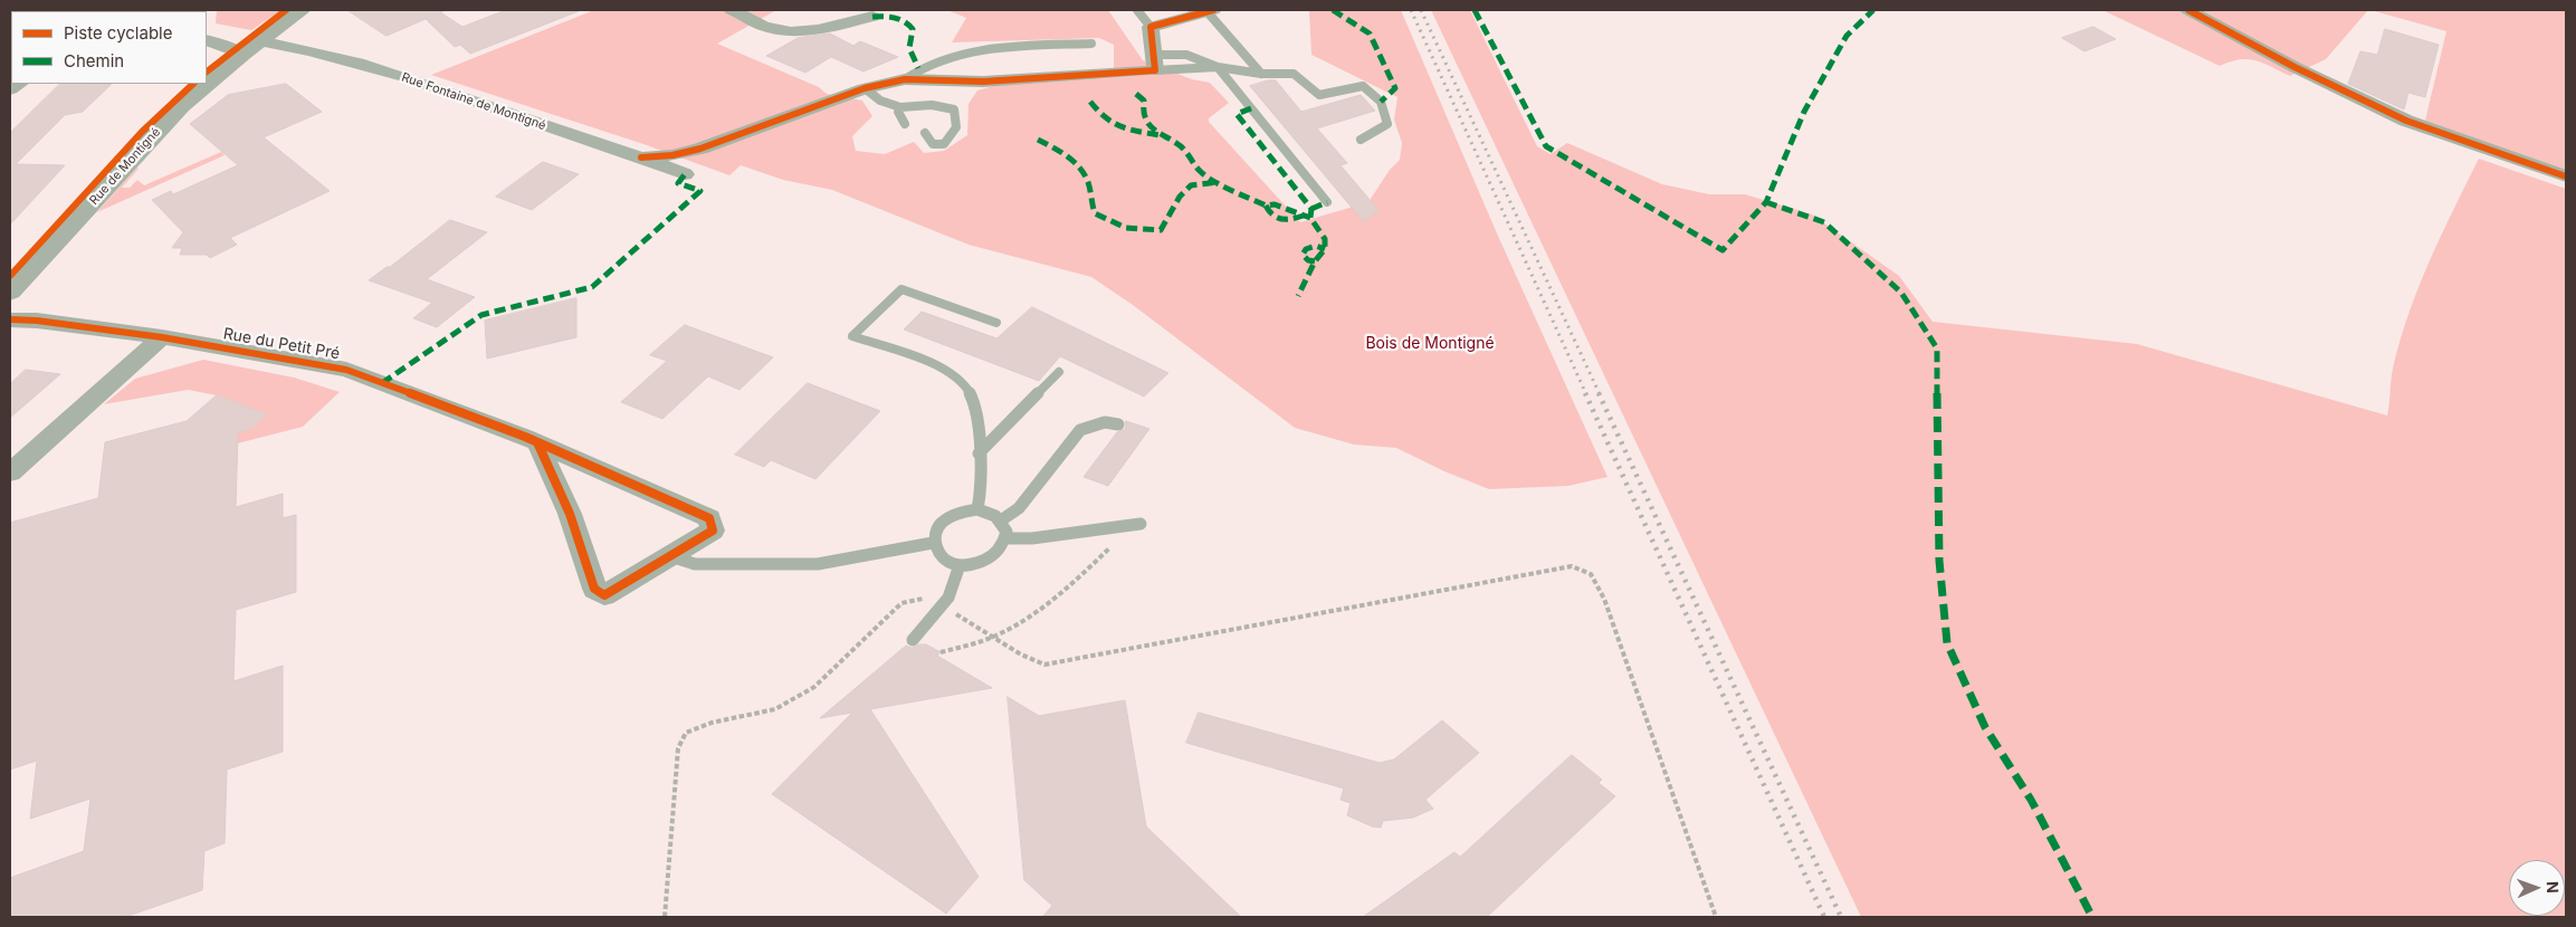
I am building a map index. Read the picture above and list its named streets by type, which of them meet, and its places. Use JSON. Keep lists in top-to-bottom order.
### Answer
{
  "streets": {
    "street": ["Rue Fontaine de Montigné", "Rue de Montigné", "Rue du Petit Pré"]
  },
  "crossings": [
    ["Rue Fontaine de Montigné", "Rue de Montigné"]
  ],
  "parks": ["Bois de Montigné"],
  "legend": ["Piste cyclable", "Chemin"],
  "north": "right"
}
